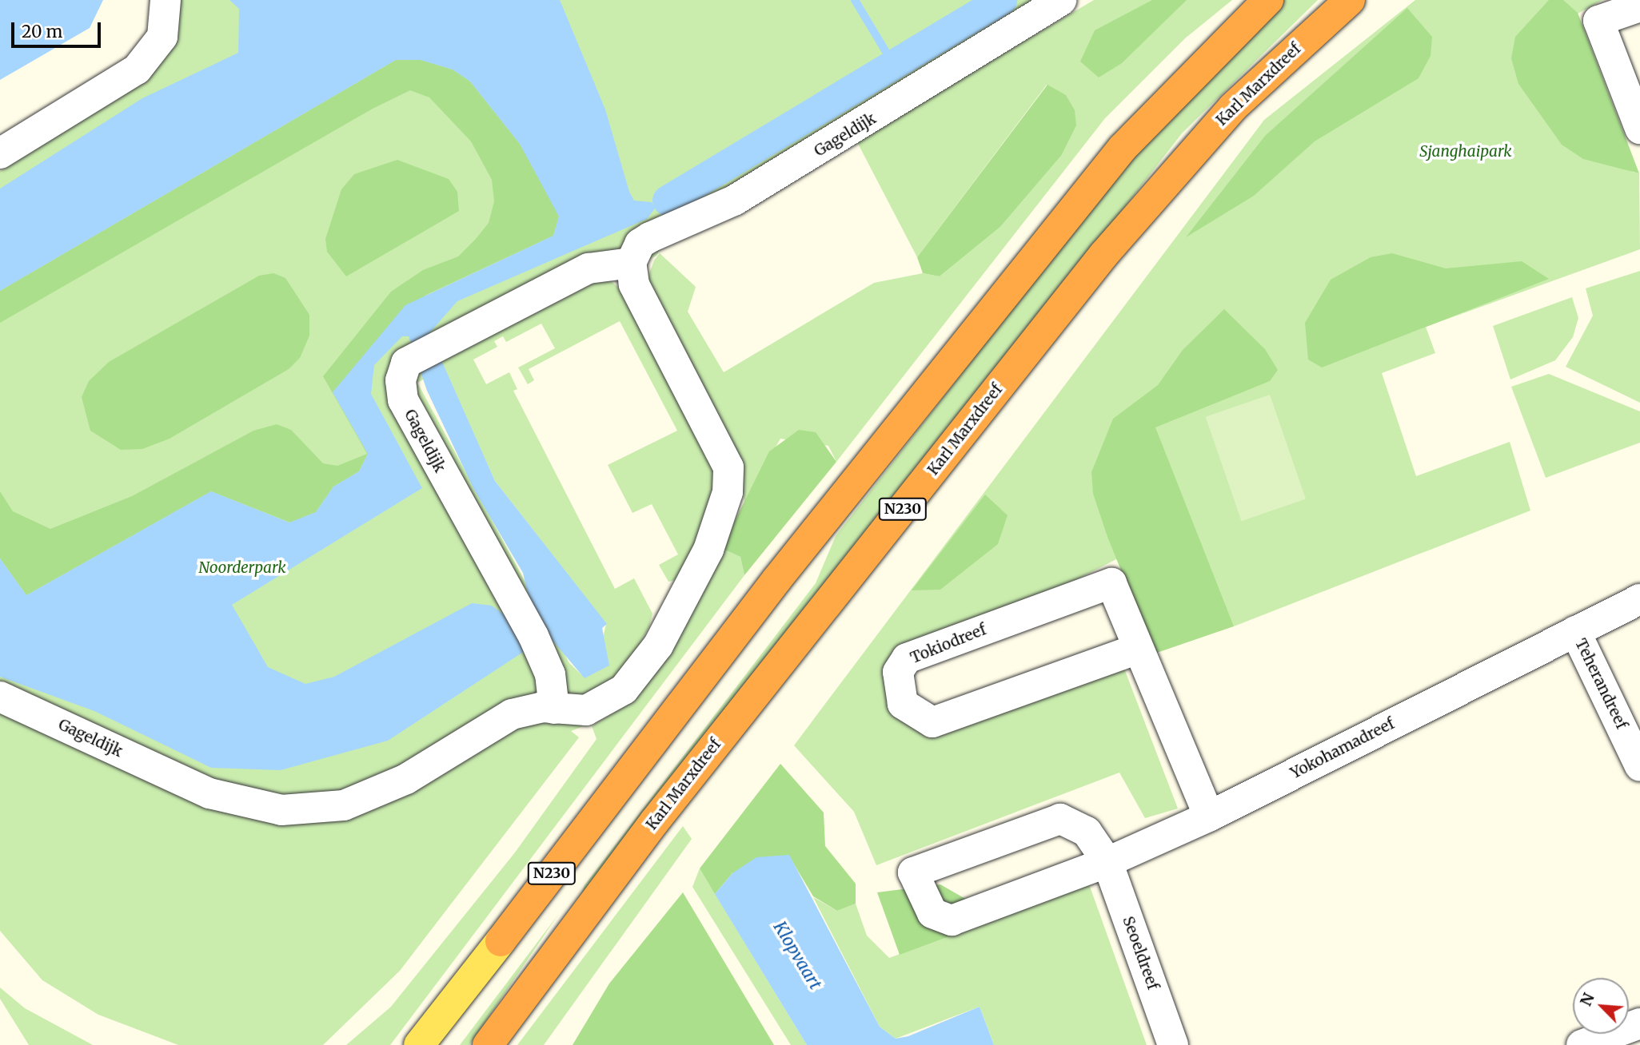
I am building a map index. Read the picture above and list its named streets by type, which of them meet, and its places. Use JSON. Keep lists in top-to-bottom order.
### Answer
{
  "streets": {
    "highway": ["Karl Marxdreef", "N230"],
    "street": [
      "Gageldijk",
      "Tokiodreef",
      "Teherandreef",
      "Yokohamadreef",
      "Seoeldreef"
    ]
  },
  "crossings": [
    ["Tokiodreef", "Yokohamadreef"],
    ["Teherandreef", "Yokohamadreef"],
    ["Yokohamadreef", "Seoeldreef"]
  ],
  "water": ["Klopvaart"],
  "parks": ["Sjanghaipark", "Noorderpark"],
  "scale_bar": "20 m",
  "north": "top left"
}
